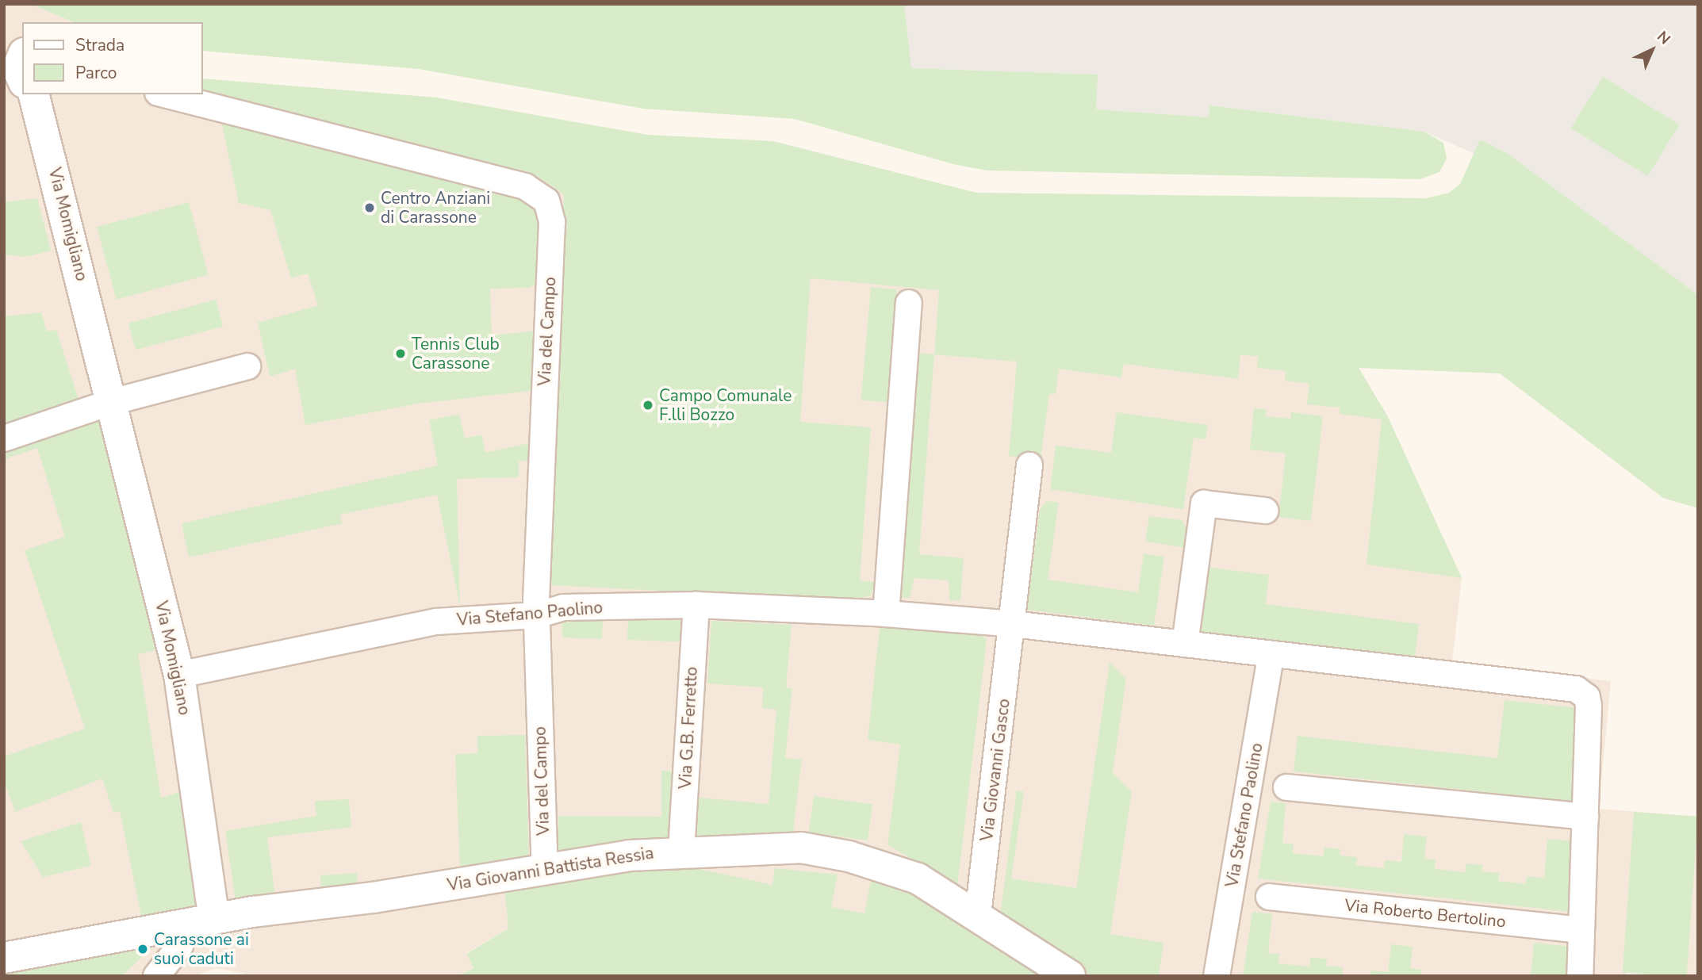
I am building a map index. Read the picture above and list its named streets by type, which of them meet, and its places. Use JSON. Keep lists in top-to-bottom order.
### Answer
{
  "streets": {
    "street": [
      "Via Momigliano",
      "Via del Campo",
      "Via Stefano Paolino",
      "Via G.B. Ferretto",
      "Via Giovanni Gasco",
      "Via Giovanni Battista Ressia",
      "Via Roberto Bertolino"
    ]
  },
  "crossings": [
    ["Via Momigliano", "Via Stefano Paolino"],
    ["Via Momigliano", "Via Giovanni Battista Ressia"],
    ["Via del Campo", "Via Stefano Paolino"],
    ["Via del Campo", "Via Giovanni Battista Ressia"],
    ["Via Stefano Paolino", "Via G.B. Ferretto"],
    ["Via Stefano Paolino", "Via Giovanni Gasco"],
    ["Via G.B. Ferretto", "Via Giovanni Battista Ressia"],
    ["Via Giovanni Gasco", "Via Giovanni Battista Ressia"]
  ],
  "places": [
    "Centro Anziani di Carassone",
    "Tennis Club Carassone",
    "Campo Comunale F.lli Bozzo",
    "Carassone ai suoi caduti"
  ],
  "legend": ["Strada", "Parco"],
  "north": "top right"
}
